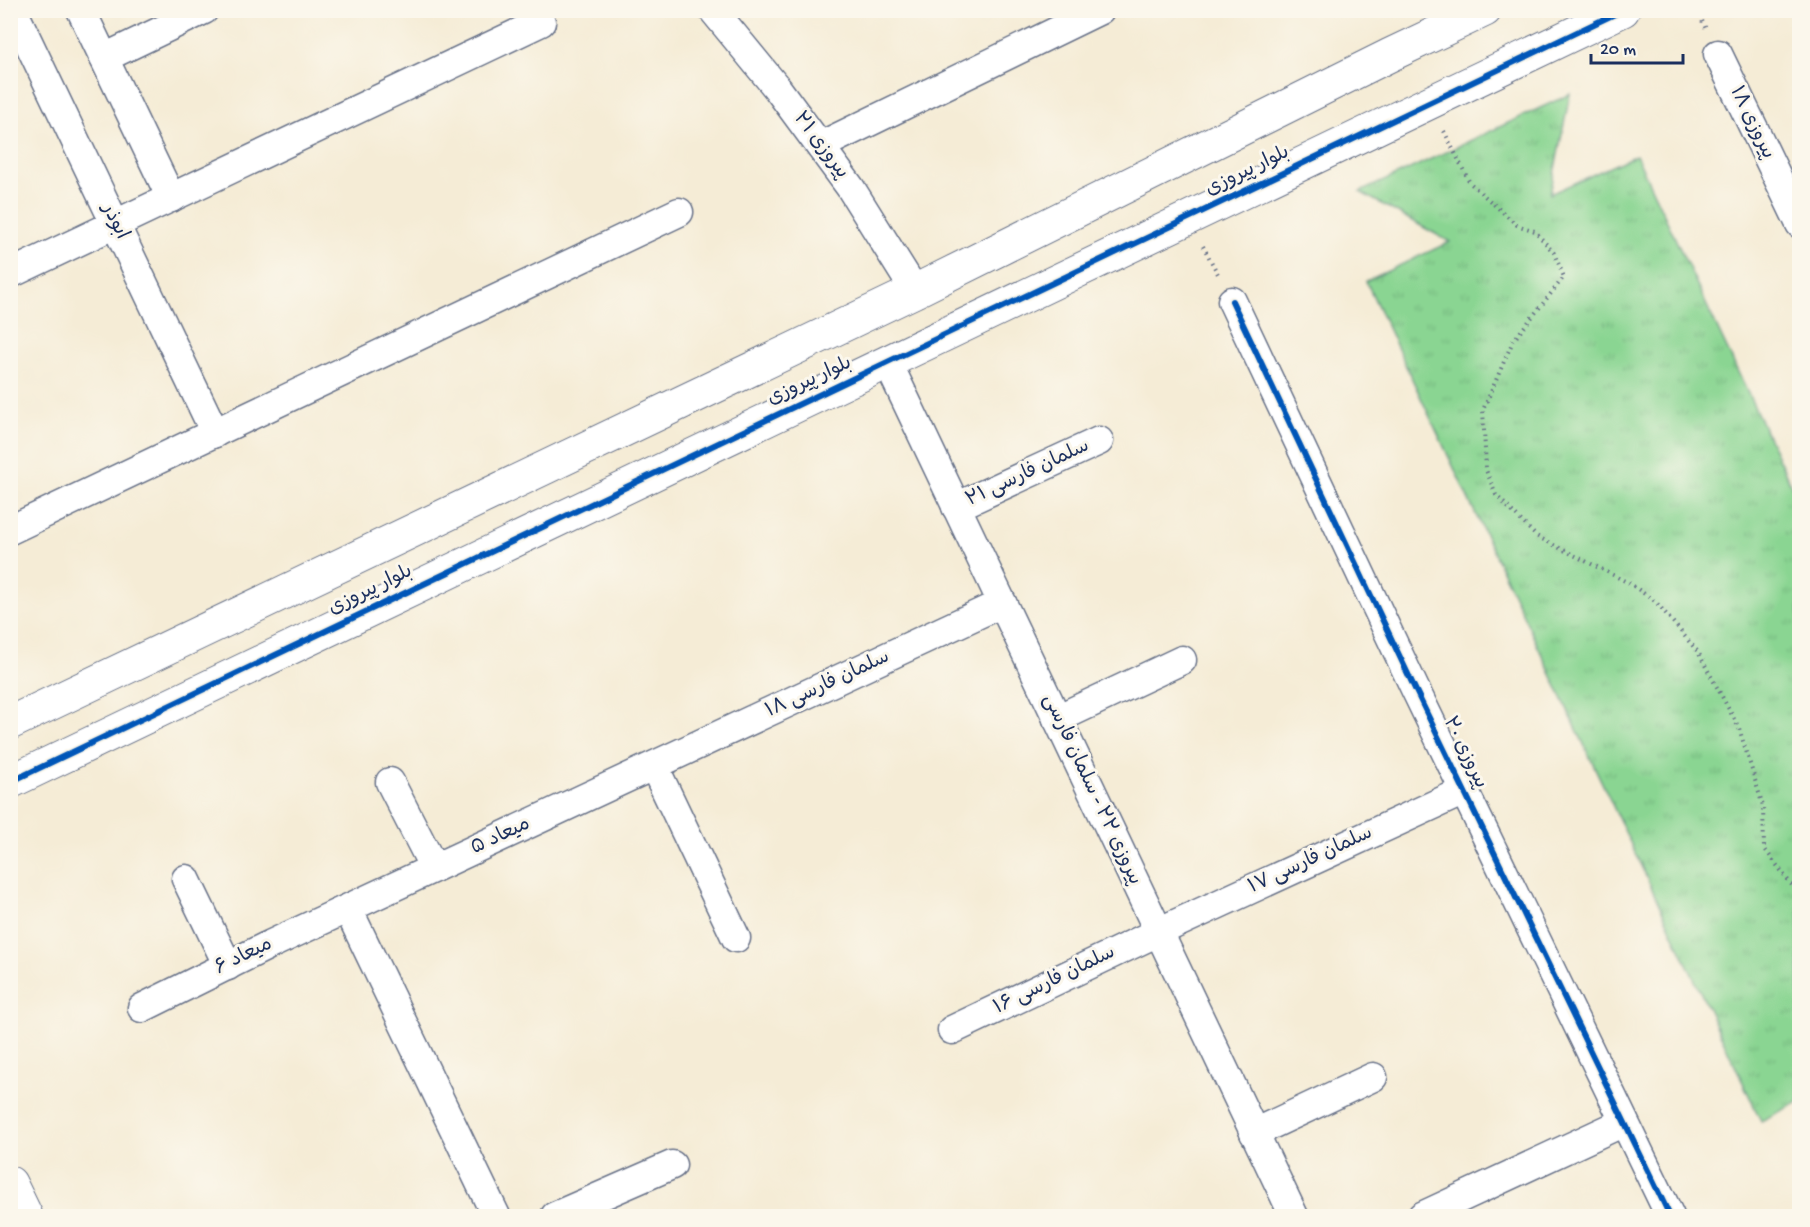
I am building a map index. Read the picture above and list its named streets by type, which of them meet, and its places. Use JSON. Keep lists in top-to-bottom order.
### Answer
{
  "streets": {
    "street": [
      "پیروزی ۱۸",
      "پیروزی ۲۱",
      "بلوار پیروزی",
      "ابوذر",
      "سلمان فارسی ۲۱",
      "سلمان فارسی ۱۸",
      "پیروزی ۲۰",
      "پیروزی ۲۲ - سلمان فارسی",
      "میعاد ۵",
      "سلمان فارسی ۱۷",
      "میعاد ۶",
      "سلمان فارسی ۱۶"
    ]
  },
  "crossings": [
    ["پیروزی ۲۱", "بلوار پیروزی"],
    ["بلوار پیروزی", "پیروزی ۲۲ - سلمان فارسی"],
    ["سلمان فارسی ۲۱", "پیروزی ۲۲ - سلمان فارسی"],
    ["سلمان فارسی ۱۸", "پیروزی ۲۲ - سلمان فارسی"],
    ["سلمان فارسی ۱۸", "میعاد ۵"],
    ["پیروزی ۲۰", "سلمان فارسی ۱۷"],
    ["پیروزی ۲۲ - سلمان فارسی", "سلمان فارسی ۱۷"],
    ["پیروزی ۲۲ - سلمان فارسی", "سلمان فارسی ۱۶"],
    ["میعاد ۵", "میعاد ۶"],
    ["سلمان فارسی ۱۷", "سلمان فارسی ۱۶"]
  ],
  "scale_bar": "20 m"
}
